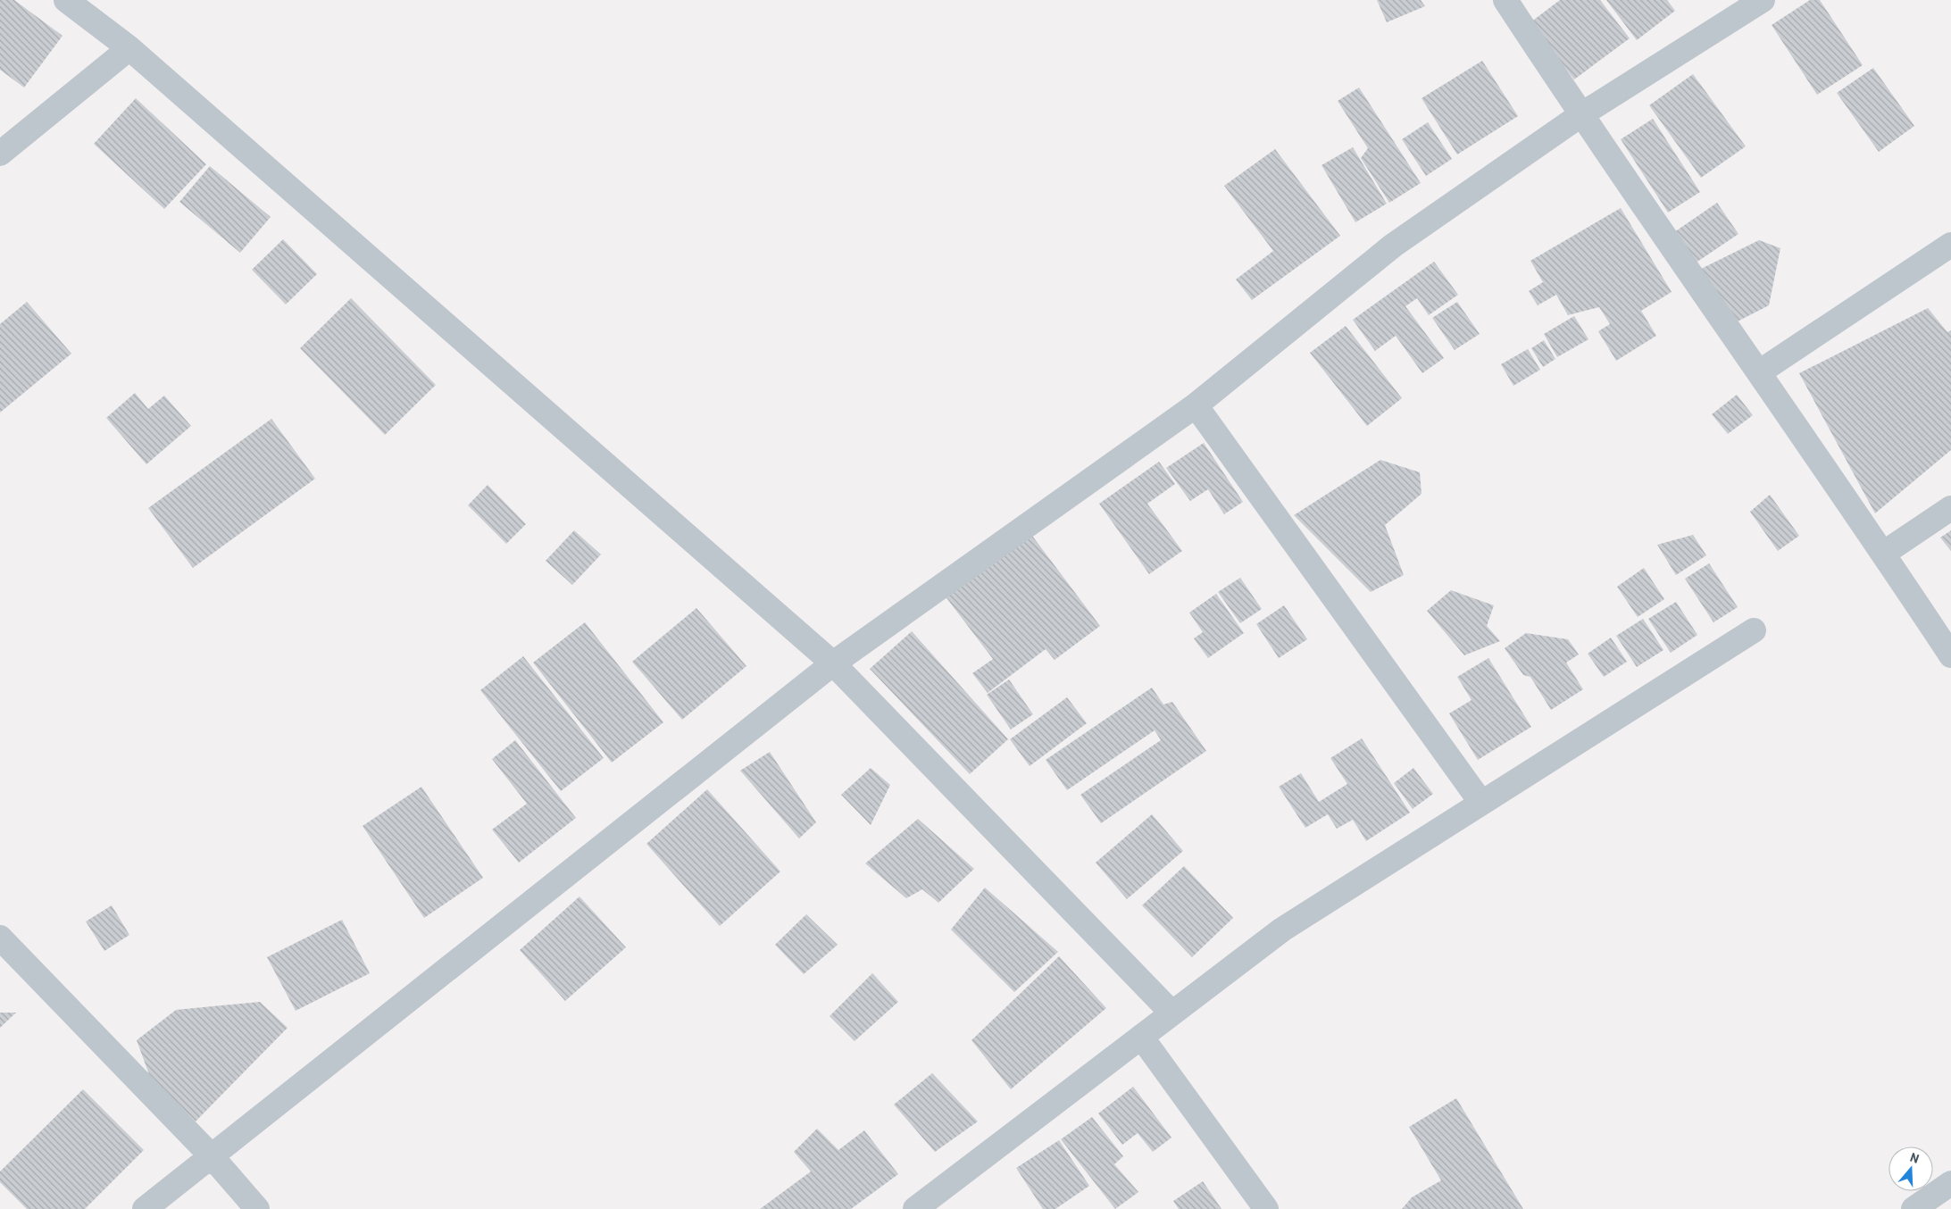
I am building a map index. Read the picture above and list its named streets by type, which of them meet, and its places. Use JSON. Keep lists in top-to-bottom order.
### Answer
{
  "north": "top"
}
